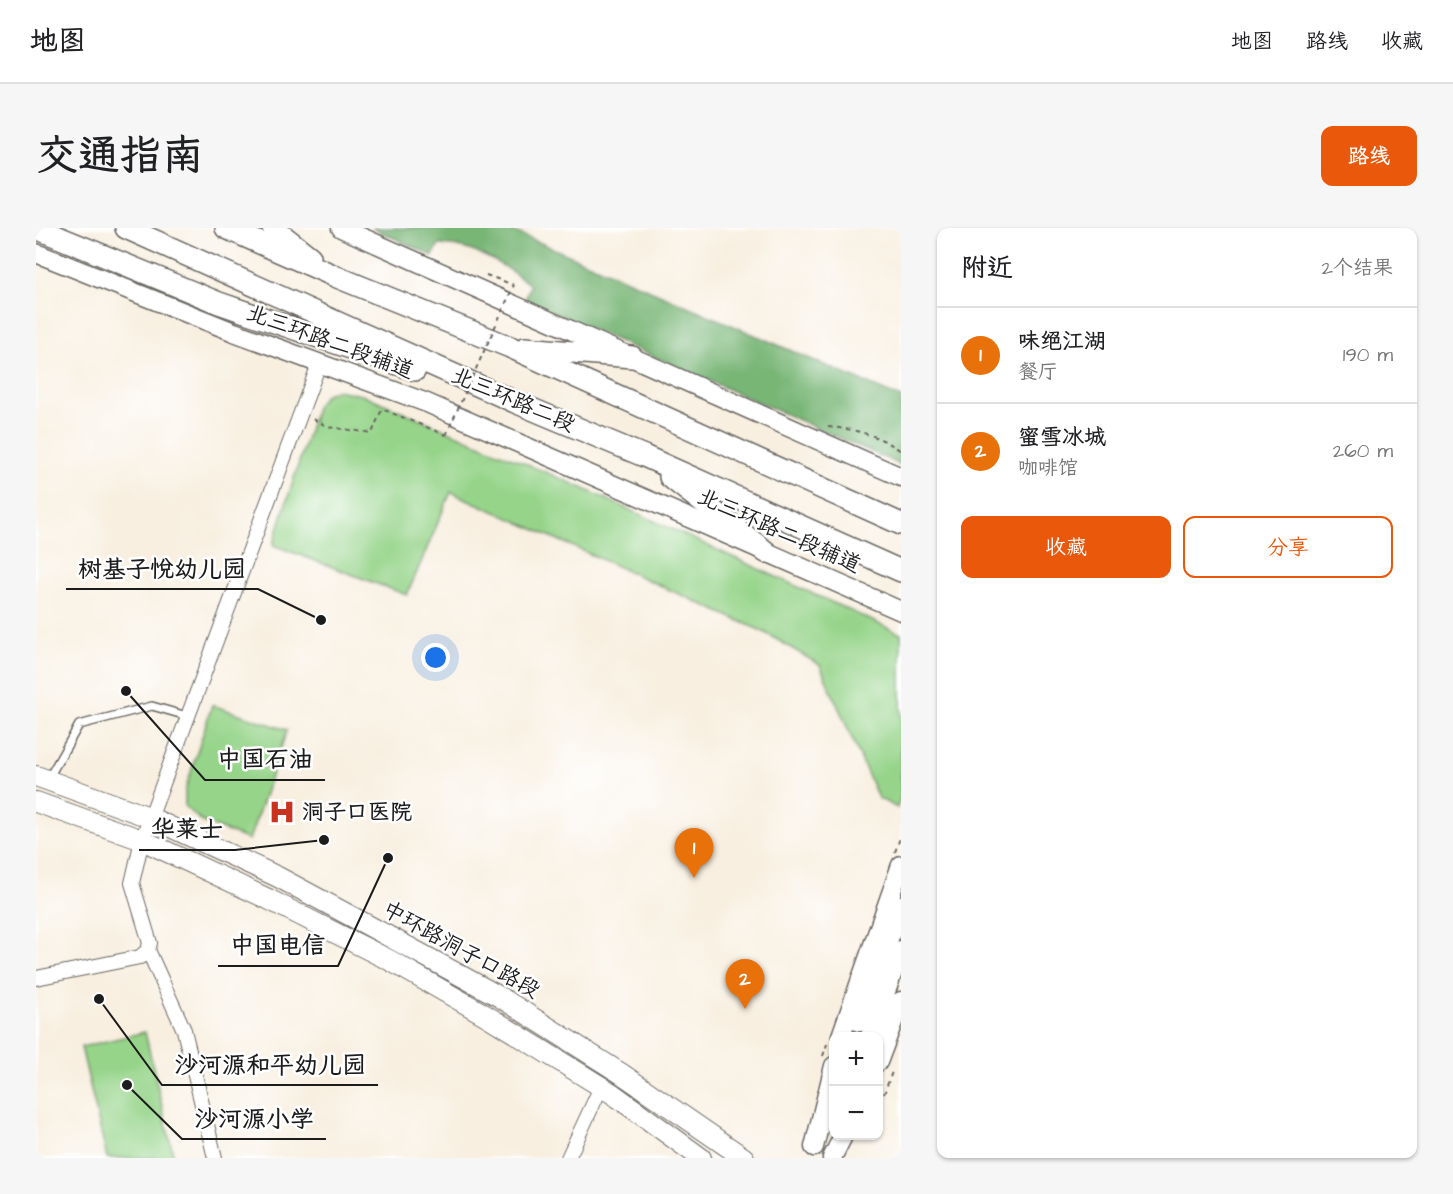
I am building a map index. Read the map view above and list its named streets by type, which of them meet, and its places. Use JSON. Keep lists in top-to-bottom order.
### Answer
{
  "streets": {
    "highway": ["北三环路二段"],
    "main road": ["北三环路二段辅道", "中环路洞子口路段"]
  },
  "places": {
    "other": [
      "树基子悦幼儿园",
      "中国石油",
      "华莱士",
      "中国电信",
      "沙河源和平幼儿园",
      "沙河源小学"
    ],
    "hospital": ["洞子口医院"]
  },
  "page": {
    "header": "地图",
    "nav": ["地图", "路线", "收藏"],
    "title": "交通指南",
    "buttons": [
      "路线",
      ["收藏", "分享"]
    ],
    "heading": ["附近", "2个结果"],
    "list": [
      {
        "mark": "1",
        "name": "味绝江湖",
        "note": "餐厅",
        "value": "190 m"
      },
      {
        "mark": "2",
        "name": "蜜雪冰城",
        "note": "咖啡馆",
        "value": "260 m"
      }
    ],
    "pins": ["1", "2"],
    "map_buttons": ["+", "−"]
  }
}
